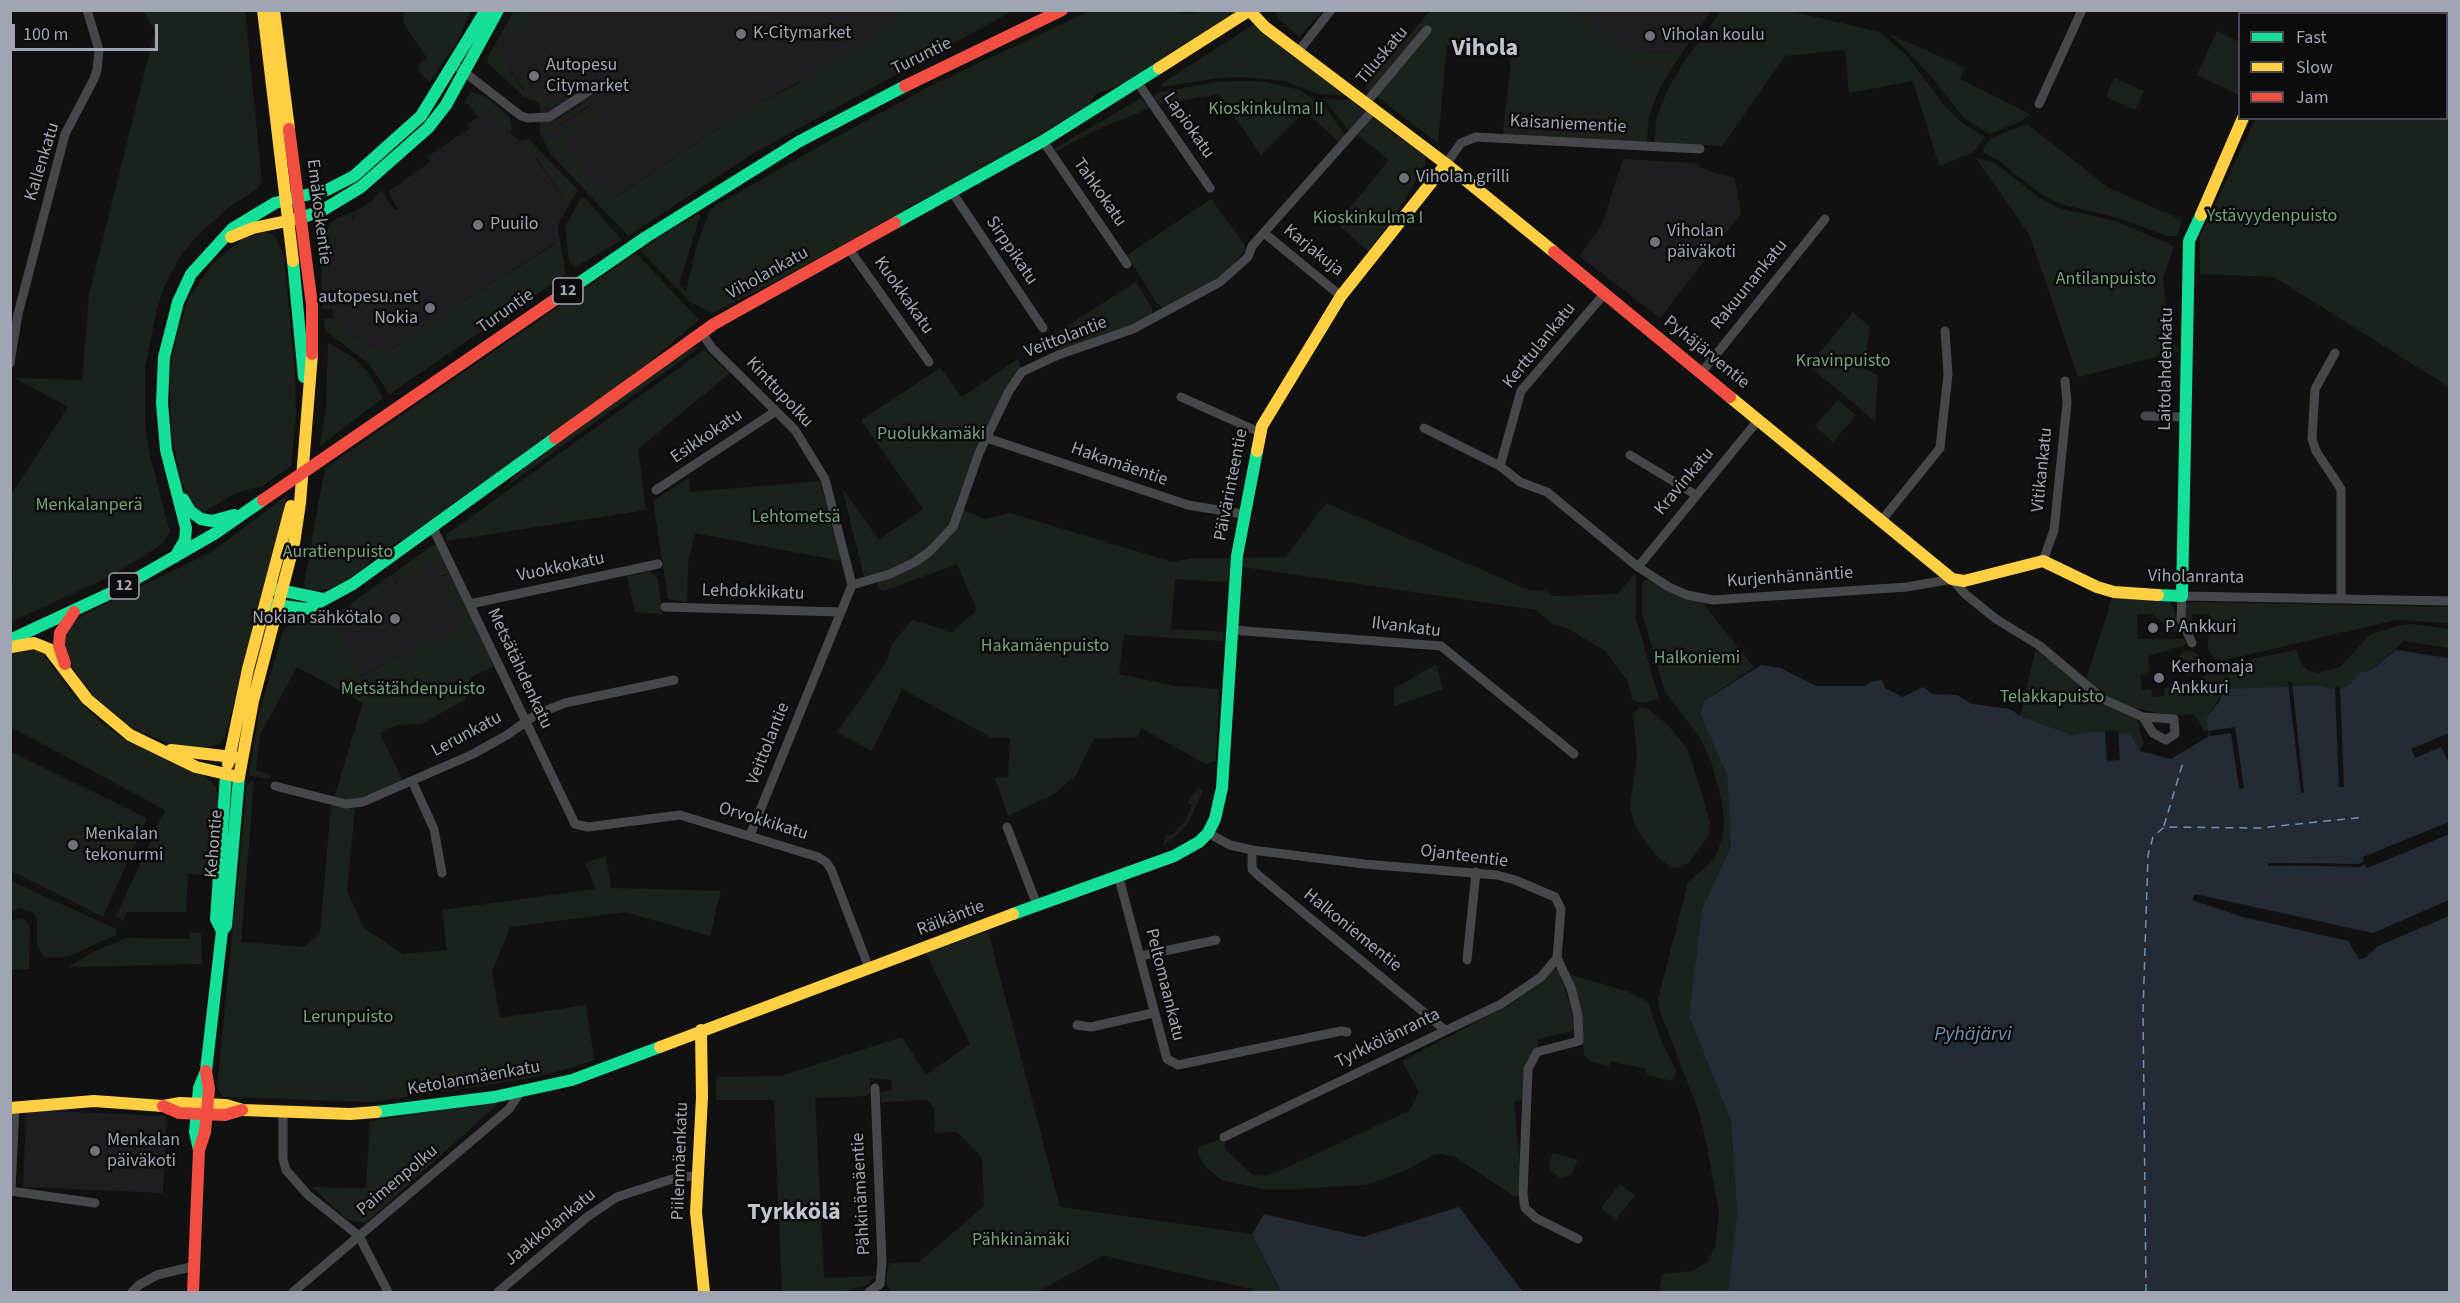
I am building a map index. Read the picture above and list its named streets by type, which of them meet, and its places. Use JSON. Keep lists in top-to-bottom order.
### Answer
{
  "streets": {
    "main road": [
      "Turuntie",
      "Emäkoskentie",
      "Viholankatu",
      "12",
      "Pyhäjärventie",
      "Laitolahdenkatu",
      "Päivärinteentie",
      "Viholanranta",
      "Kehontie",
      "Räikäntie",
      "Ketolanmäenkatu",
      "Piilenmäenkatu"
    ],
    "street": [
      "Tiluskatu",
      "Kaisaniementie",
      "Lapiokatu",
      "Kallenkatu",
      "Tahkokatu",
      "Sirppikatu",
      "Karjakuja",
      "Rakuunankatu",
      "Kuokkakatu",
      "Veittolantie",
      "Kerttulankatu",
      "Kinttupolku",
      "Esikkokatu",
      "Hakamäentie",
      "Vitikankatu",
      "Kravinkatu",
      "Vuokkokatu",
      "Kurjenhännäntie",
      "Lehdokkikatu",
      "Ilvankatu",
      "Metsätähdenkatu",
      "Lerunkatu",
      "Orvokkikatu",
      "Ojanteentie",
      "Halkoniementie",
      "Peltomaankatu",
      "Tyrkkölänranta",
      "Paimenpolku",
      "Pähkinämäentie",
      "Jaakkolankatu"
    ]
  },
  "crossings": [
    ["Tiluskatu", "Veittolantie"],
    ["Tiluskatu", "Pyhäjärventie"],
    ["Kaisaniementie", "Pyhäjärventie"],
    ["Kaisaniementie", "Päivärinteentie"],
    ["Lapiokatu", "Viholankatu"],
    ["Tahkokatu", "Viholankatu"],
    ["Emäkoskentie", "Viholankatu"],
    ["Emäkoskentie", "Kehontie"],
    ["Sirppikatu", "Viholankatu"],
    ["Karjakuja", "Veittolantie"],
    ["Karjakuja", "Päivärinteentie"],
    ["Viholankatu", "Kuokkakatu"],
    ["Viholankatu", "Pyhäjärventie"],
    ["Viholankatu", "Kinttupolku"],
    ["Viholankatu", "Metsätähdenkatu"],
    ["Rakuunankatu", "Pyhäjärventie"],
    ["Veittolantie", "Pyhäjärventie"],
    ["Veittolantie", "Kinttupolku"],
    ["Veittolantie", "Hakamäentie"],
    ["Veittolantie", "Lehdokkikatu"],
    ["Veittolantie", "Orvokkikatu"],
    ["Kerttulankatu", "Pyhäjärventie"],
    ["Pyhäjärventie", "Kravinkatu"],
    ["Pyhäjärventie", "Päivärinteentie"],
    ["Pyhäjärventie", "Kurjenhännäntie"],
    ["Laitolahdenkatu", "Viholanranta"],
    ["Kinttupolku", "Esikkokatu"],
    ["Hakamäentie", "Päivärinteentie"],
    ["Vitikankatu", "Viholanranta"],
    ["Kravinkatu", "Kurjenhännäntie"],
    ["Päivärinteentie", "Ilvankatu"],
    ["Päivärinteentie", "Ojanteentie"],
    ["Päivärinteentie", "Räikäntie"],
    ["Vuokkokatu", "Metsätähdenkatu"],
    ["Metsätähdenkatu", "Lerunkatu"],
    ["Metsätähdenkatu", "Orvokkikatu"],
    ["Orvokkikatu", "Räikäntie"],
    ["Kehontie", "Ketolanmäenkatu"],
    ["Ojanteentie", "Räikäntie"],
    ["Ojanteentie", "Halkoniementie"],
    ["Ojanteentie", "Tyrkkölänranta"],
    ["Räikäntie", "Peltomaankatu"],
    ["Räikäntie", "Ketolanmäenkatu"],
    ["Räikäntie", "Piilenmäenkatu"],
    ["Halkoniementie", "Tyrkkölänranta"],
    ["Ketolanmäenkatu", "Piilenmäenkatu"],
    ["Ketolanmäenkatu", "Paimenpolku"],
    ["Piilenmäenkatu", "Jaakkolankatu"]
  ],
  "districts": ["Vihola", "Tyrkkölä"],
  "water": ["Pyhäjärvi"],
  "parks": [
    "Kioskinkulma II",
    "Ystävyydenpuisto",
    "Kioskinkulma I",
    "Antilanpuisto",
    "Kravinpuisto",
    "Puolukkamäki",
    "Menkalanperä",
    "Lehtometsä",
    "Auratienpuisto",
    "Hakamäenpuisto",
    "Halkoniemi",
    "Metsätähdenpuisto",
    "Telakkapuisto",
    "Lerunpuisto",
    "Pähkinämäki"
  ],
  "places": [
    "K-Citymarket",
    "Viholan koulu",
    "Autopesu Citymarket",
    "Viholan grilli",
    "Puuilo",
    "Viholan päiväkoti",
    "autopesu.net Nokia",
    "Nokian sähkötalo",
    "P Ankkuri",
    "Kerhomaja Ankkuri",
    "Menkalan tekonurmi",
    "Menkalan päiväkoti"
  ],
  "legend": ["Fast", "Slow", "Jam"],
  "scale_bar": "100 m"
}
